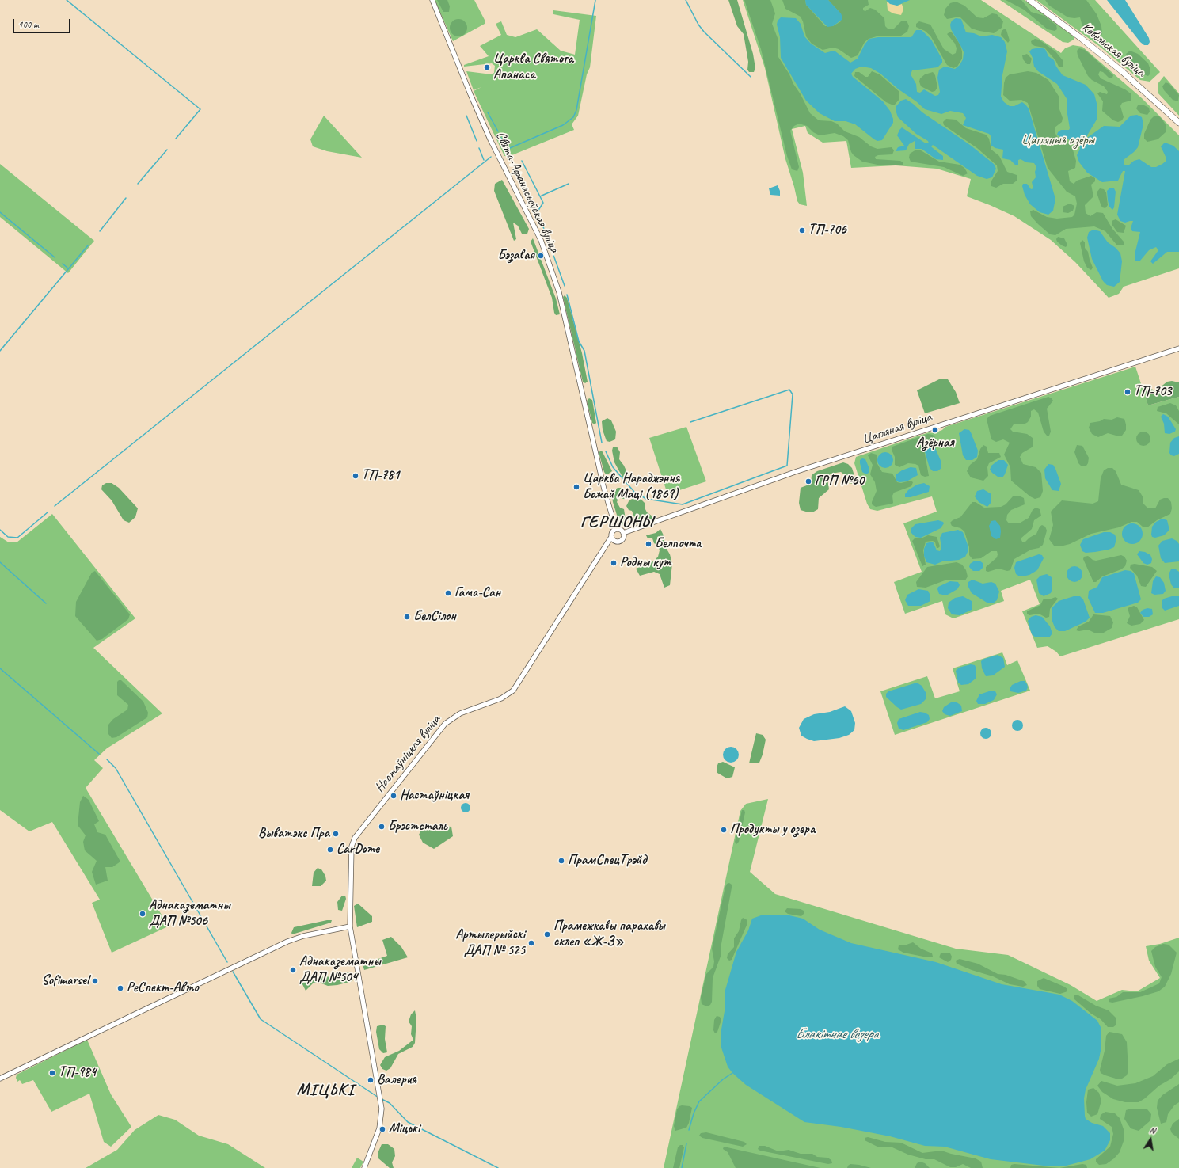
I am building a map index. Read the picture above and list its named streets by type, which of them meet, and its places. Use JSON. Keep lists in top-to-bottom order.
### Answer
{
  "streets": {
    "highway": ["Ковельская вуліца"],
    "street": ["Свята-Афанасьеўская вуліца", "Цагляная вуліца", "Настаўніцкая вуліца"]
  },
  "crossings": [
    ["Свята-Афанасьеўская вуліца", "Цагляная вуліца"],
    ["Свята-Афанасьеўская вуліца", "Настаўніцкая вуліца"],
    ["Цагляная вуліца", "Настаўніцкая вуліца"]
  ],
  "districts": ["ГЕРШОНЫ", "МІЦЬКІ"],
  "water": ["Блакітнае возера"],
  "parks": ["Цагляныя азёры"],
  "places": [
    "Царква Святога Апанаса",
    "ТП-706",
    "Бэзавая",
    "ТП-703",
    "Азёрная",
    "ТП-781",
    "ГРП №60",
    "Царква Нараджэння Божай Маці (1869)",
    "Белпочта",
    "Родны кут",
    "Гама-Сан",
    "БелСілон",
    "Настаўніцкая",
    "Брэстсталь",
    "Продукты у озера",
    "Выватэкс Пра",
    "CarDome",
    "ПрамСпецТрэйд",
    "Аднаказематны ДАП №506",
    "Прамежкавы парахавы склеп «Ж-З»",
    "Артылерыйскі ДАП № 525",
    "Аднаказематны ДАП №504",
    "Sofimarsel",
    "РеСпект-Авто",
    "ТП-984",
    "Валерия",
    "Міцькі"
  ],
  "scale_bar": "100 m",
  "north": "top"
}
